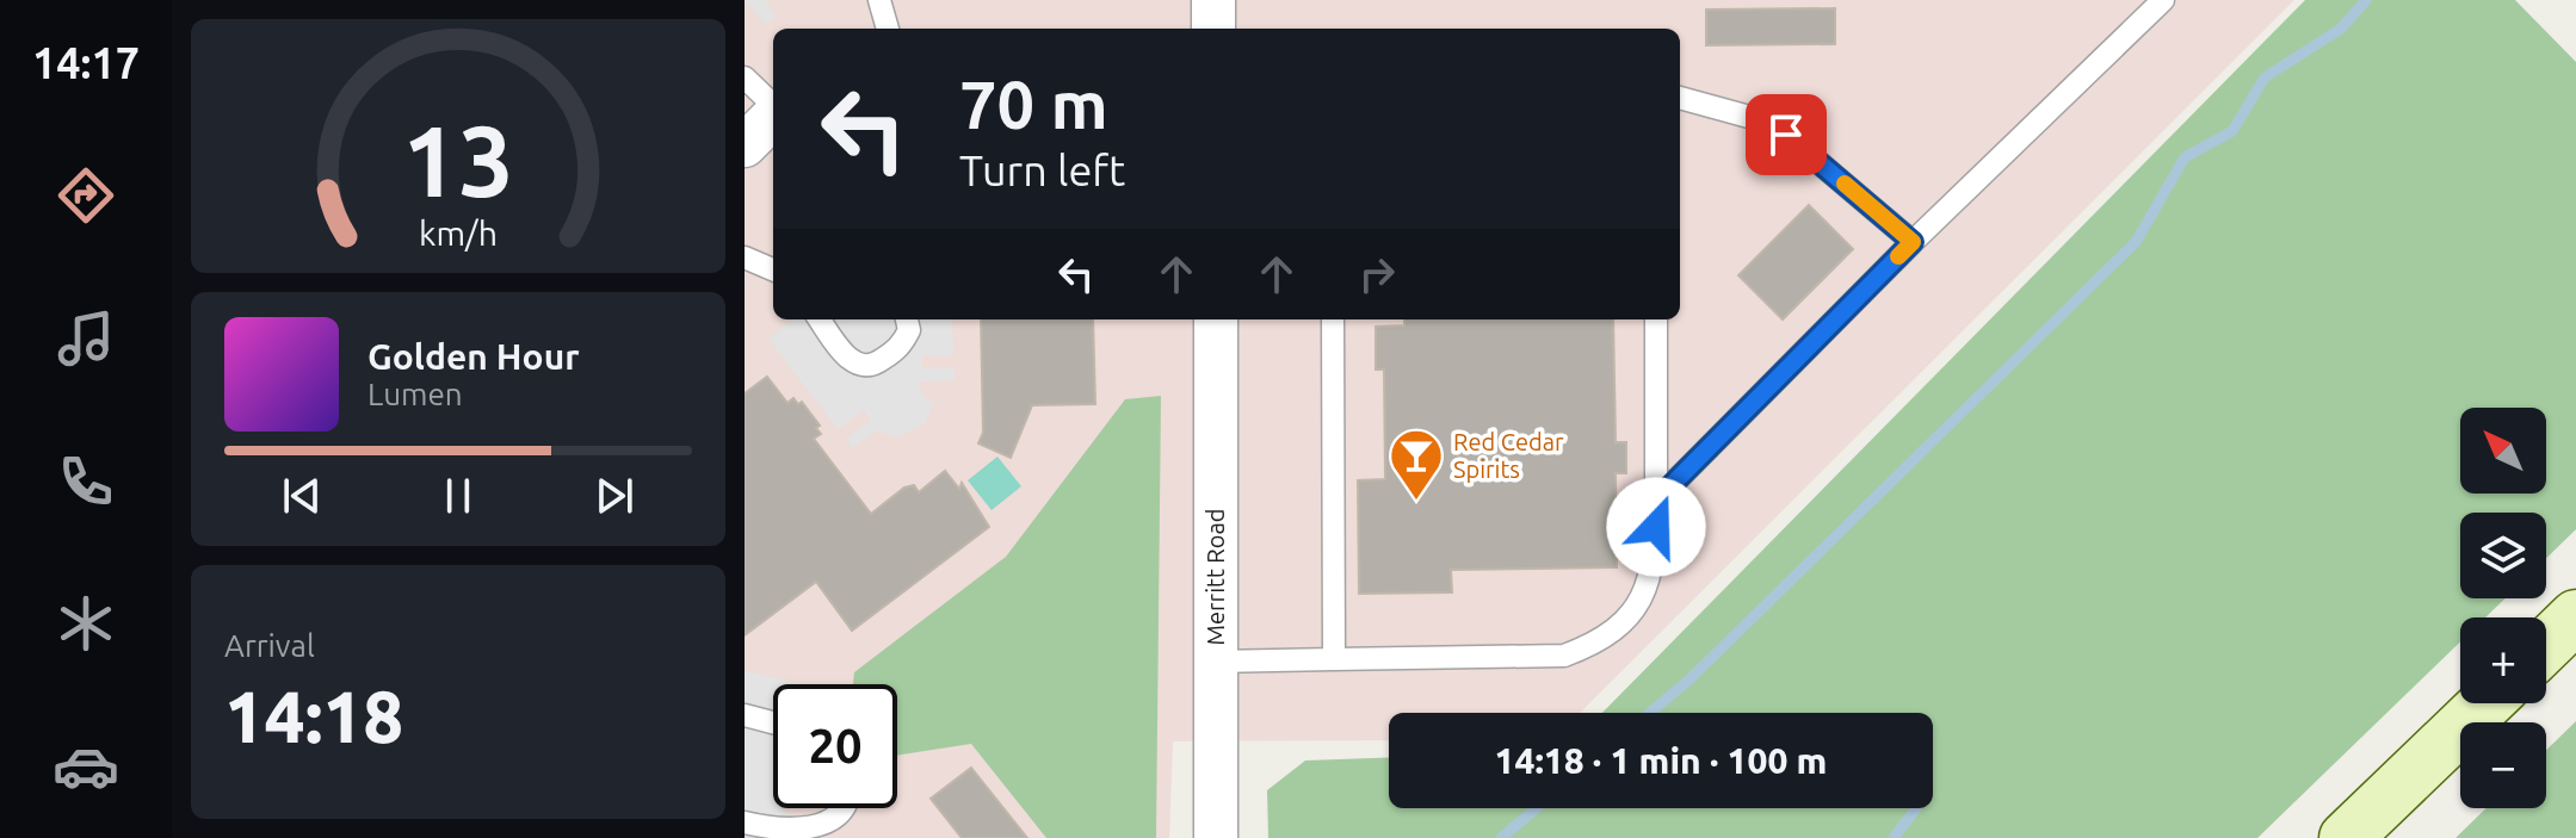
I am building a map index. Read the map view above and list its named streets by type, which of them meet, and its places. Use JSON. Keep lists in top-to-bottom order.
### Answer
{
  "streets": {
    "street": ["Merritt Road"]
  },
  "places": {
    "bar": ["Red Cedar Spirits"]
  },
  "north": "top left",
  "page": {
    "tabs": "14:17",
    "turn": ["70 m", "Turn left"],
    "song": ["Golden Hour", "Lumen"],
    "map_buttons": ["+", "−"],
    "tile": ["Arrival", "14:18"],
    "limit": "20",
    "trip": "14:18 · 1 min · 100 m",
    "gauge": ["13", "km/h"]
  }
}
